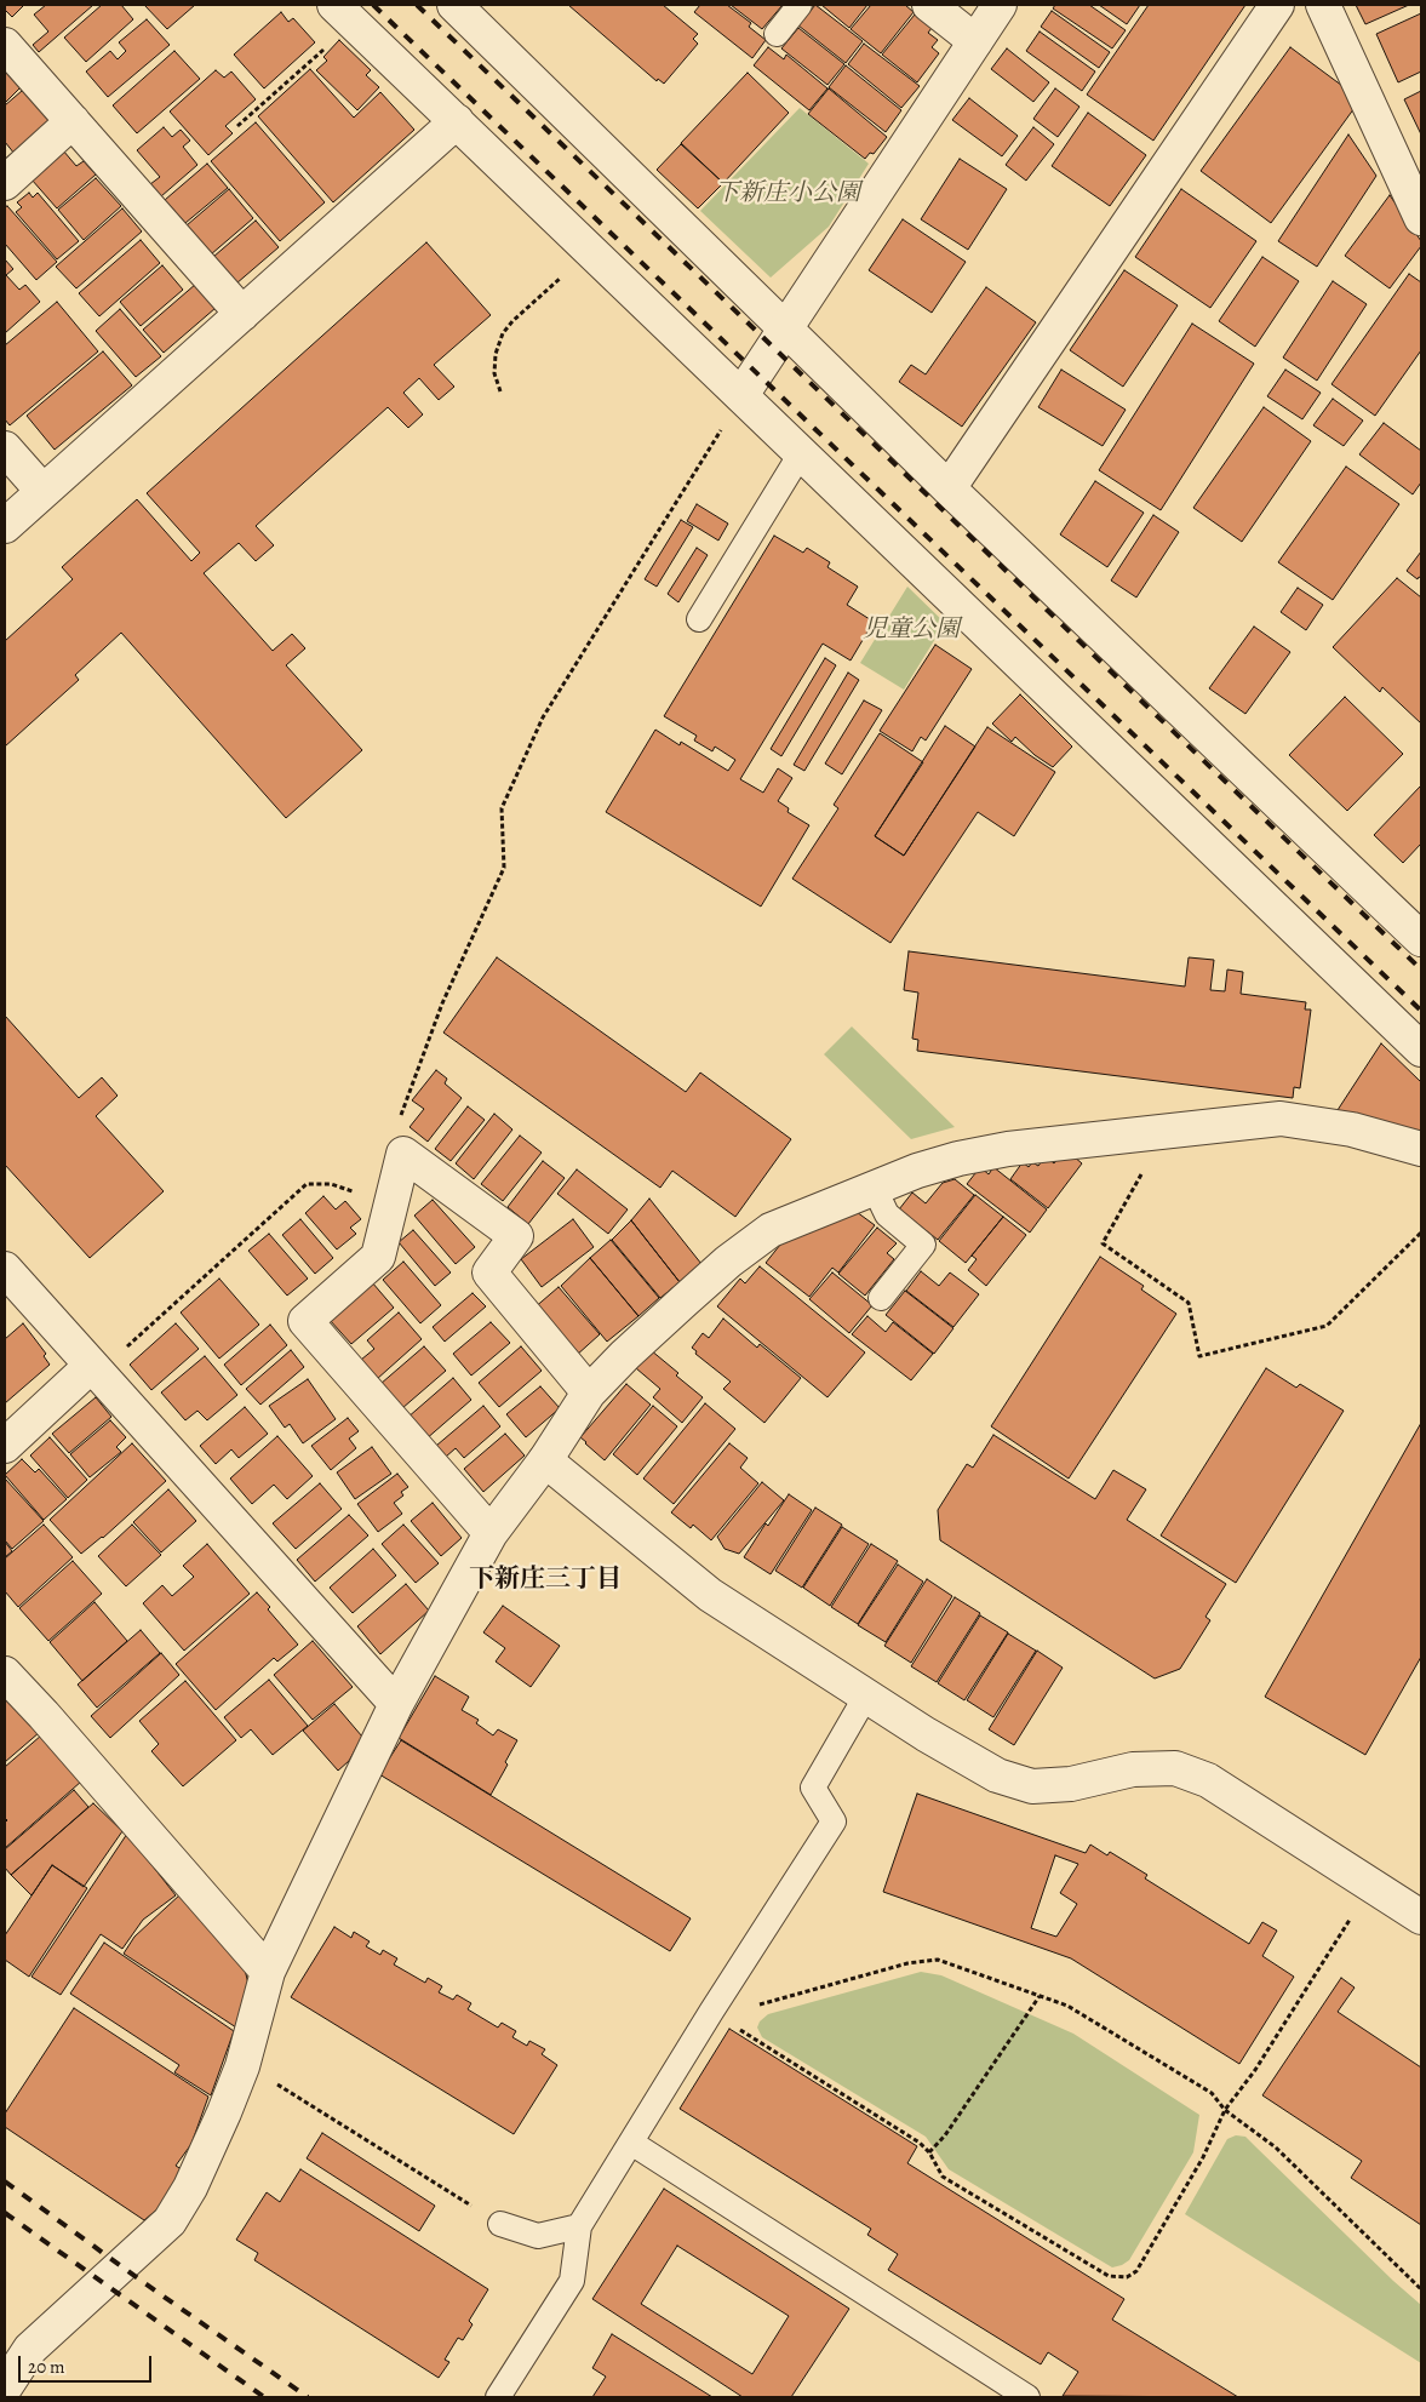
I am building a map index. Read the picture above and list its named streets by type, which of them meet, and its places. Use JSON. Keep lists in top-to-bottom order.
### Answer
{
  "districts": ["下新庄三丁目"],
  "parks": ["下新庄小公園", "児童公園"],
  "scale_bar": "20 m"
}
